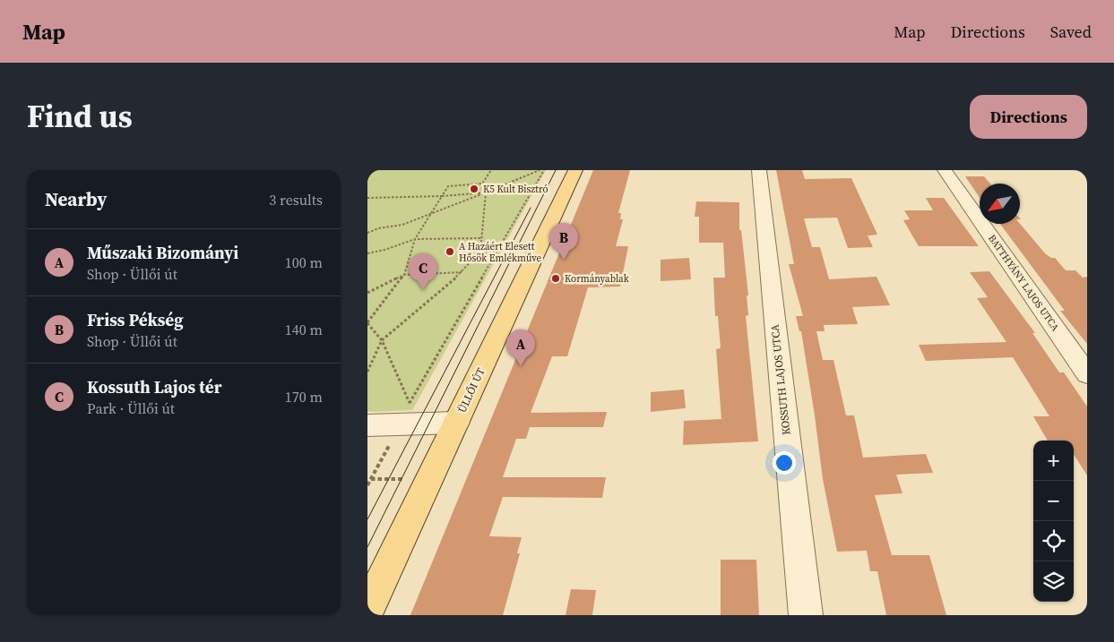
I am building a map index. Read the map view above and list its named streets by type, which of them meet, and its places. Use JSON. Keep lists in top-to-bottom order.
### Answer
{
  "streets": {
    "main road": ["ÜLLŐI ÚT"],
    "street": ["BATTHYÁNY LAJOS UTCA", "KOSSUTH LAJOS UTCA"]
  },
  "places": ["K5 Kult Bisztró", "A Hazáért Elesett Hősök Emlékműve", "Kormányablak"],
  "north": "bottom left",
  "page": {
    "header": "Map",
    "nav": ["Map", "Directions", "Saved"],
    "title": "Find us",
    "buttons": "Directions",
    "heading": ["Nearby", "3 results"],
    "pins": ["B", "C", "A"],
    "list": [
      {
        "mark": "A",
        "name": "Műszaki Bizományi",
        "note": "Shop · Üllői út",
        "value": "100 m"
      },
      {
        "mark": "B",
        "name": "Friss Pékség",
        "note": "Shop · Üllői út",
        "value": "140 m"
      },
      {
        "mark": "C",
        "name": "Kossuth Lajos tér",
        "note": "Park · Üllői út",
        "value": "170 m"
      }
    ],
    "map_buttons": ["+", "−"]
  }
}
